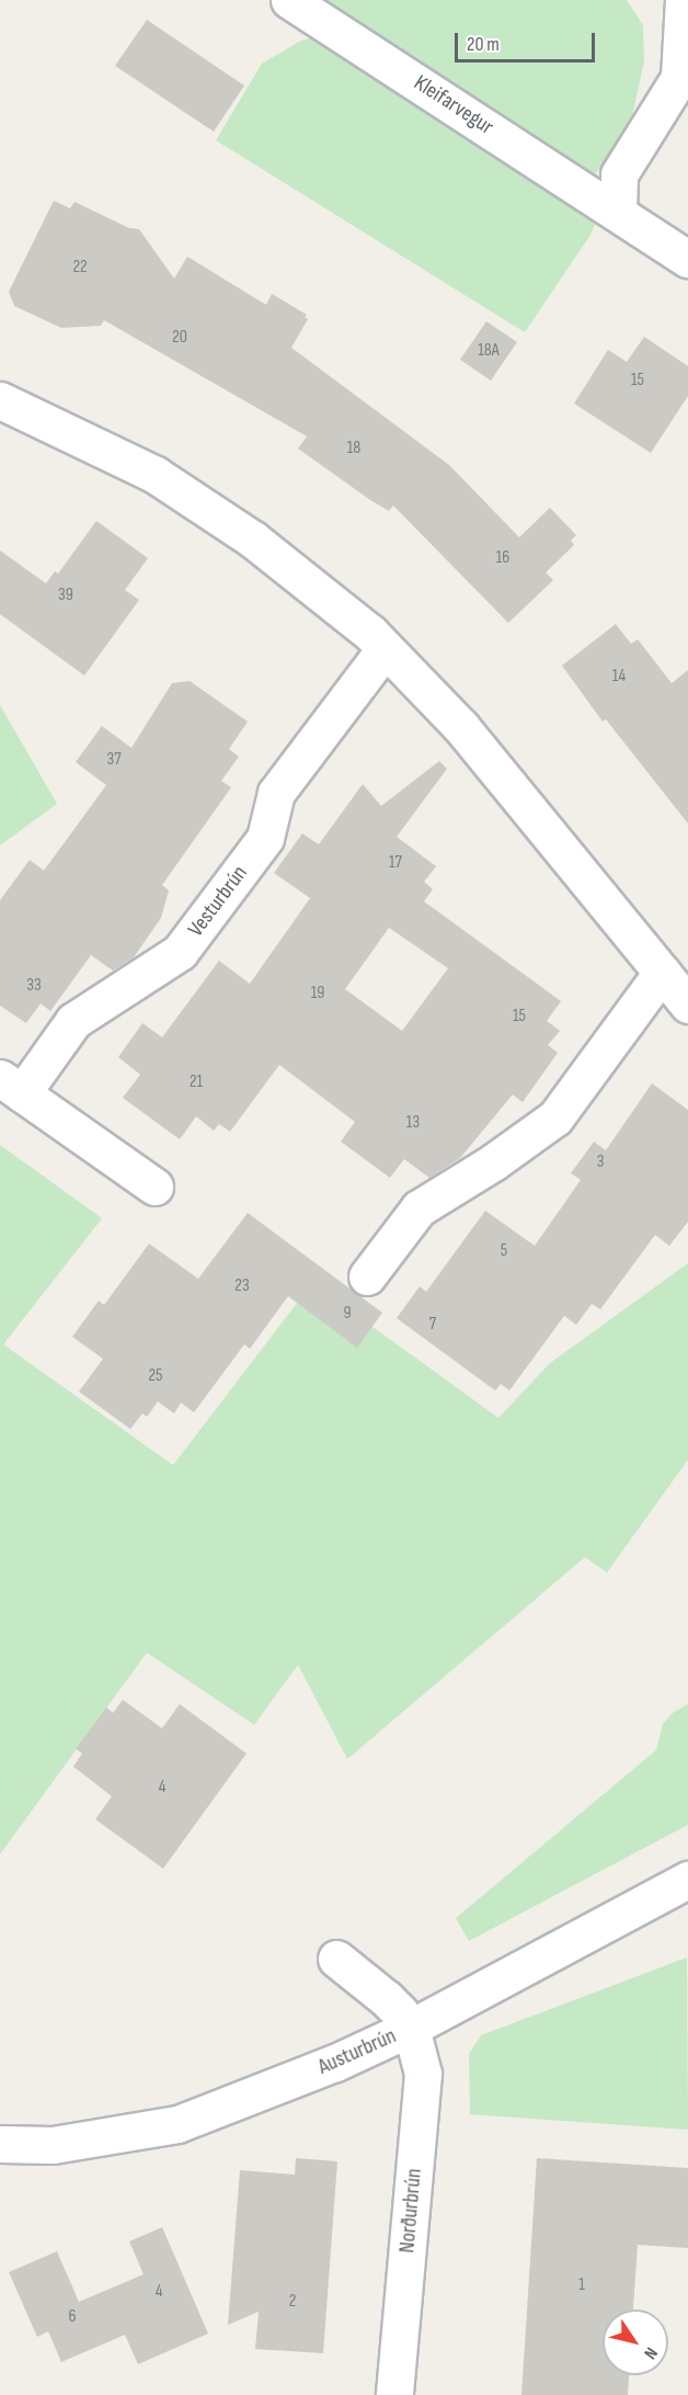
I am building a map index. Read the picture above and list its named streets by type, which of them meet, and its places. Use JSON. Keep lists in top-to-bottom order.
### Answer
{
  "streets": {
    "street": [
      "Kleifarvegur",
      "Vesturbrún",
      "Austurbrún",
      "Norðurbrún"
    ]
  },
  "crossings": [
    ["Austurbrún", "Norðurbrún"]
  ],
  "house_numbers": [
    "22",
    "20",
    "18A",
    "15",
    "18",
    "16",
    "39",
    "14",
    "37",
    "17",
    "33",
    "19",
    "15",
    "21",
    "13",
    "3",
    "5",
    "23",
    "9",
    "7",
    "25",
    "4",
    "1",
    "4",
    "2",
    "6"
  ],
  "scale_bar": "20 m",
  "north": "bottom right"
}
